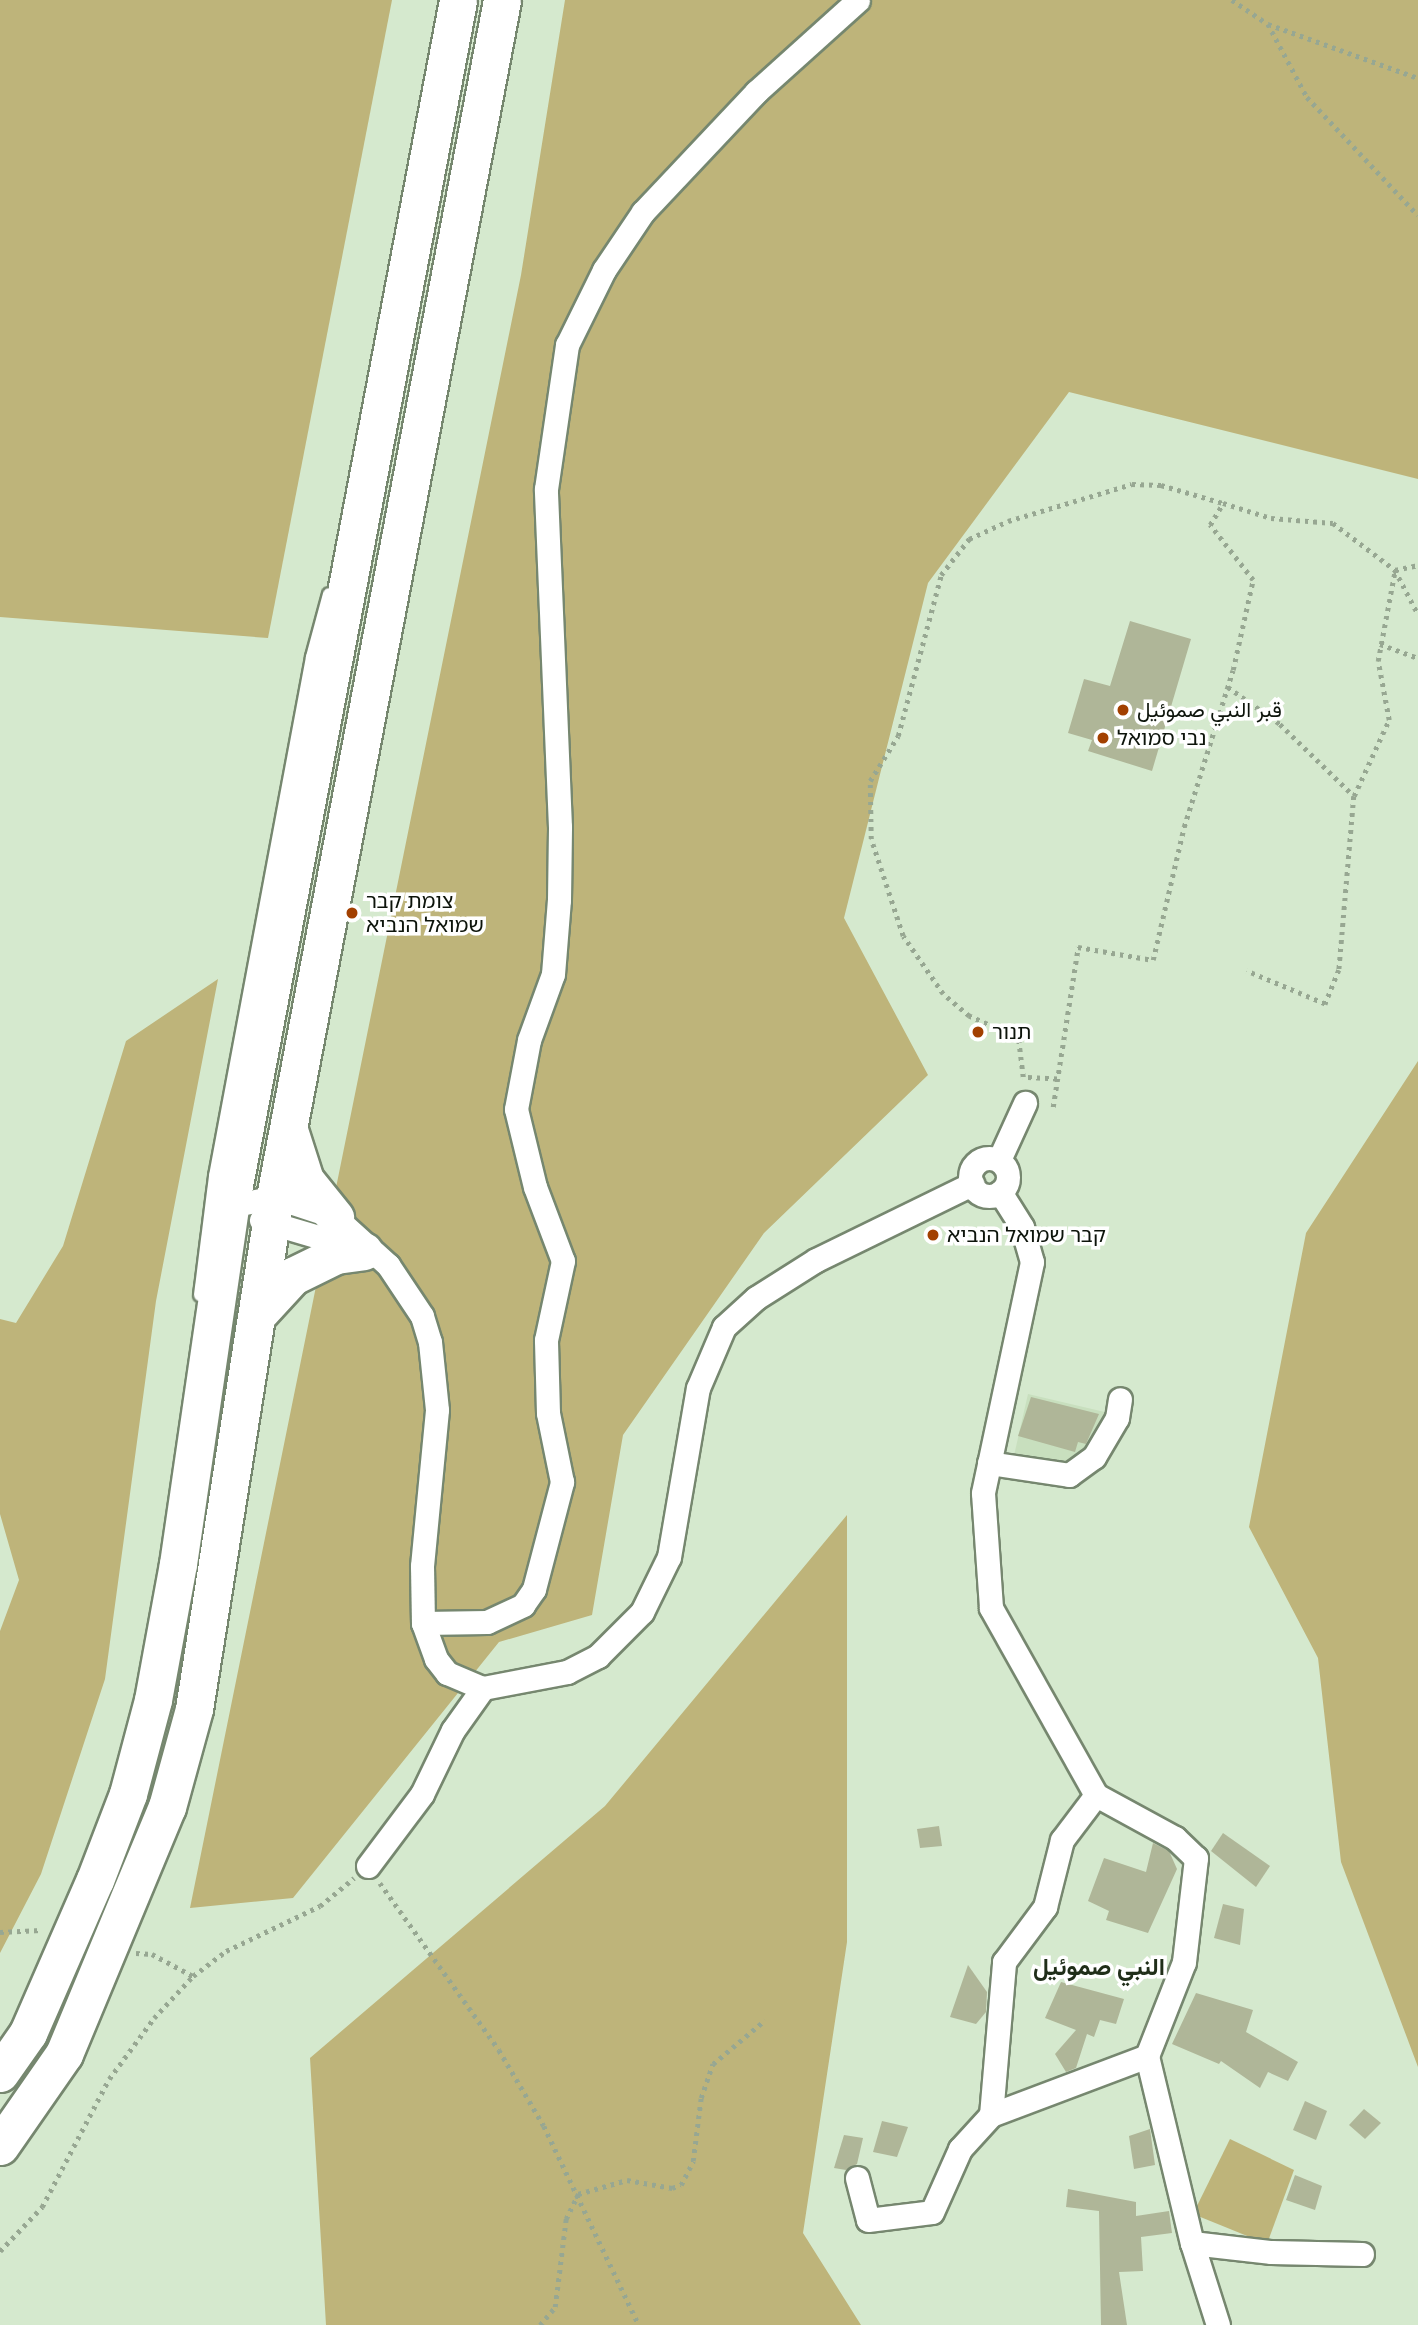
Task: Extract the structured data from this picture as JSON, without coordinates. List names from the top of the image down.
{
  "districts": ["النبي صموئيل"],
  "places": [
    "قبر النبي صموئيل",
    "נבי סמואל",
    "צומת קבר שמואל הנביא",
    "תנור",
    "קבר שמואל הנביא"
  ]
}
